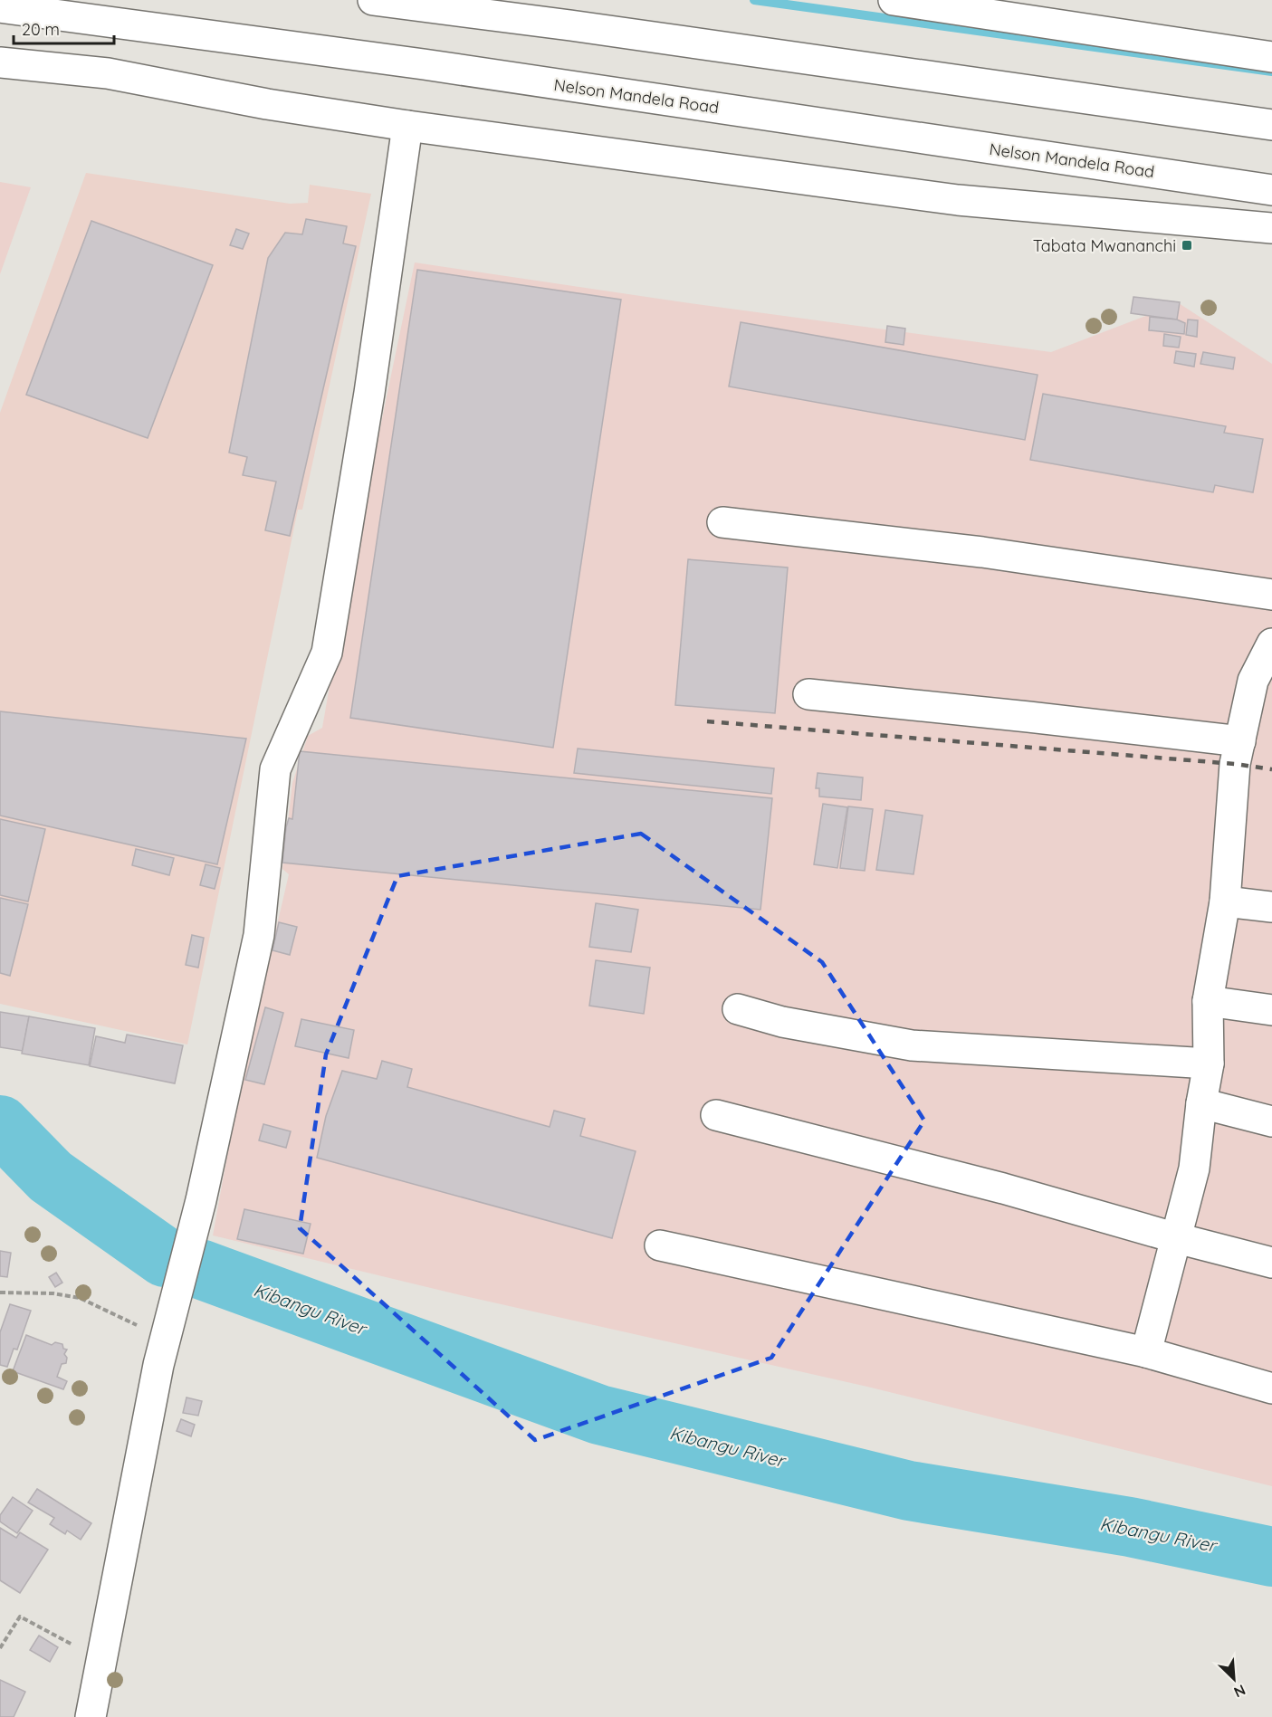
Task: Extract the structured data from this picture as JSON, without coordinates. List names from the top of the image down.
{
  "streets": {
    "main road": ["Nelson Mandela Road"]
  },
  "water": ["Kibangu River"],
  "places": {
    "transit": ["Tabata Mwananchi"]
  },
  "scale_bar": "20 m",
  "north": "bottom right"
}
